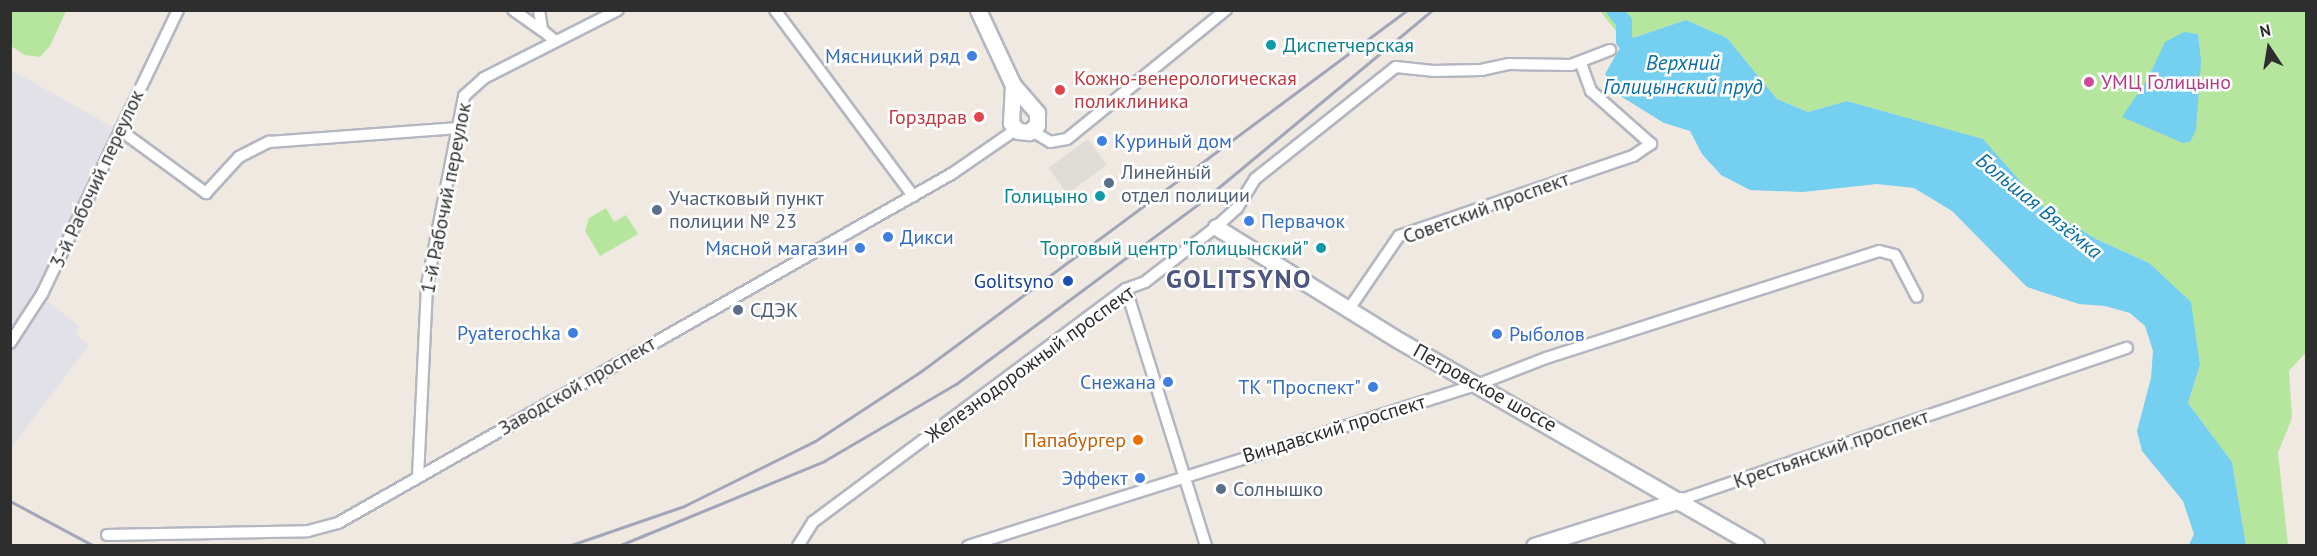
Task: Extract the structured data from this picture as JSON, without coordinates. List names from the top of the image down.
{
  "streets": {
    "street": [
      "3-й Рабочий переулок",
      "1-й Рабочий переулок",
      "Советский проспект",
      "Железнодорожный проспект",
      "Заводской проспект",
      "Петровское шоссе",
      "Виндавский проспект",
      "Крестьянский проспект"
    ]
  },
  "crossings": [
    ["1-й Рабочий переулок", "Заводской проспект"],
    ["Советский проспект", "Железнодорожный проспект"],
    ["Советский проспект", "Петровское шоссе"],
    ["Железнодорожный проспект", "Петровское шоссе"],
    ["Петровское шоссе", "Виндавский проспект"],
    ["Петровское шоссе", "Крестьянский проспект"]
  ],
  "districts": ["GOLITSYNO"],
  "water": ["Верхний Голицынский пруд", "Большая Вязёмка"],
  "places": [
    "Диспетчерская",
    "Мясницкий ряд",
    "УМЦ Голицыно",
    "Кожно-венерологическая поликлиника",
    "Горздрав",
    "Куриный дом",
    "Линейный отдел полиции",
    "Голицыно",
    "Участковый пункт полиции № 23",
    "Первачок",
    "Дикси",
    "Мясной магазин",
    "Торговый центр \"Голицынский\"",
    "Golitsyno",
    "СДЭК",
    "Pyaterochka",
    "Рыболов",
    "Снежана",
    "ТК \"Проспект\"",
    "Папабургер",
    "Эффект",
    "Солнышко"
  ],
  "north": "top"
}
